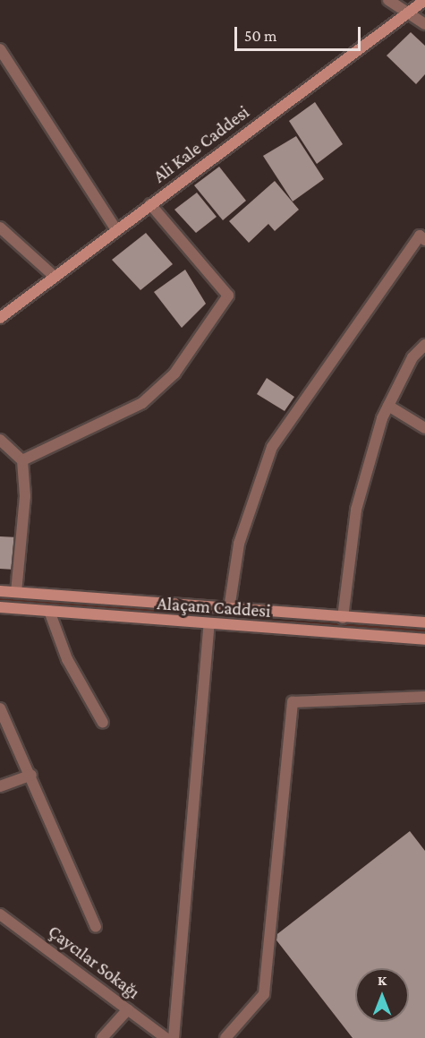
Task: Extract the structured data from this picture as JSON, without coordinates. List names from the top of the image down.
{
  "streets": {
    "main road": ["Ali Kale Caddesi", "Alaçam Caddesi"],
    "street": ["Çaycılar Sokağı"]
  },
  "scale_bar": "50 m",
  "north": "top"
}
